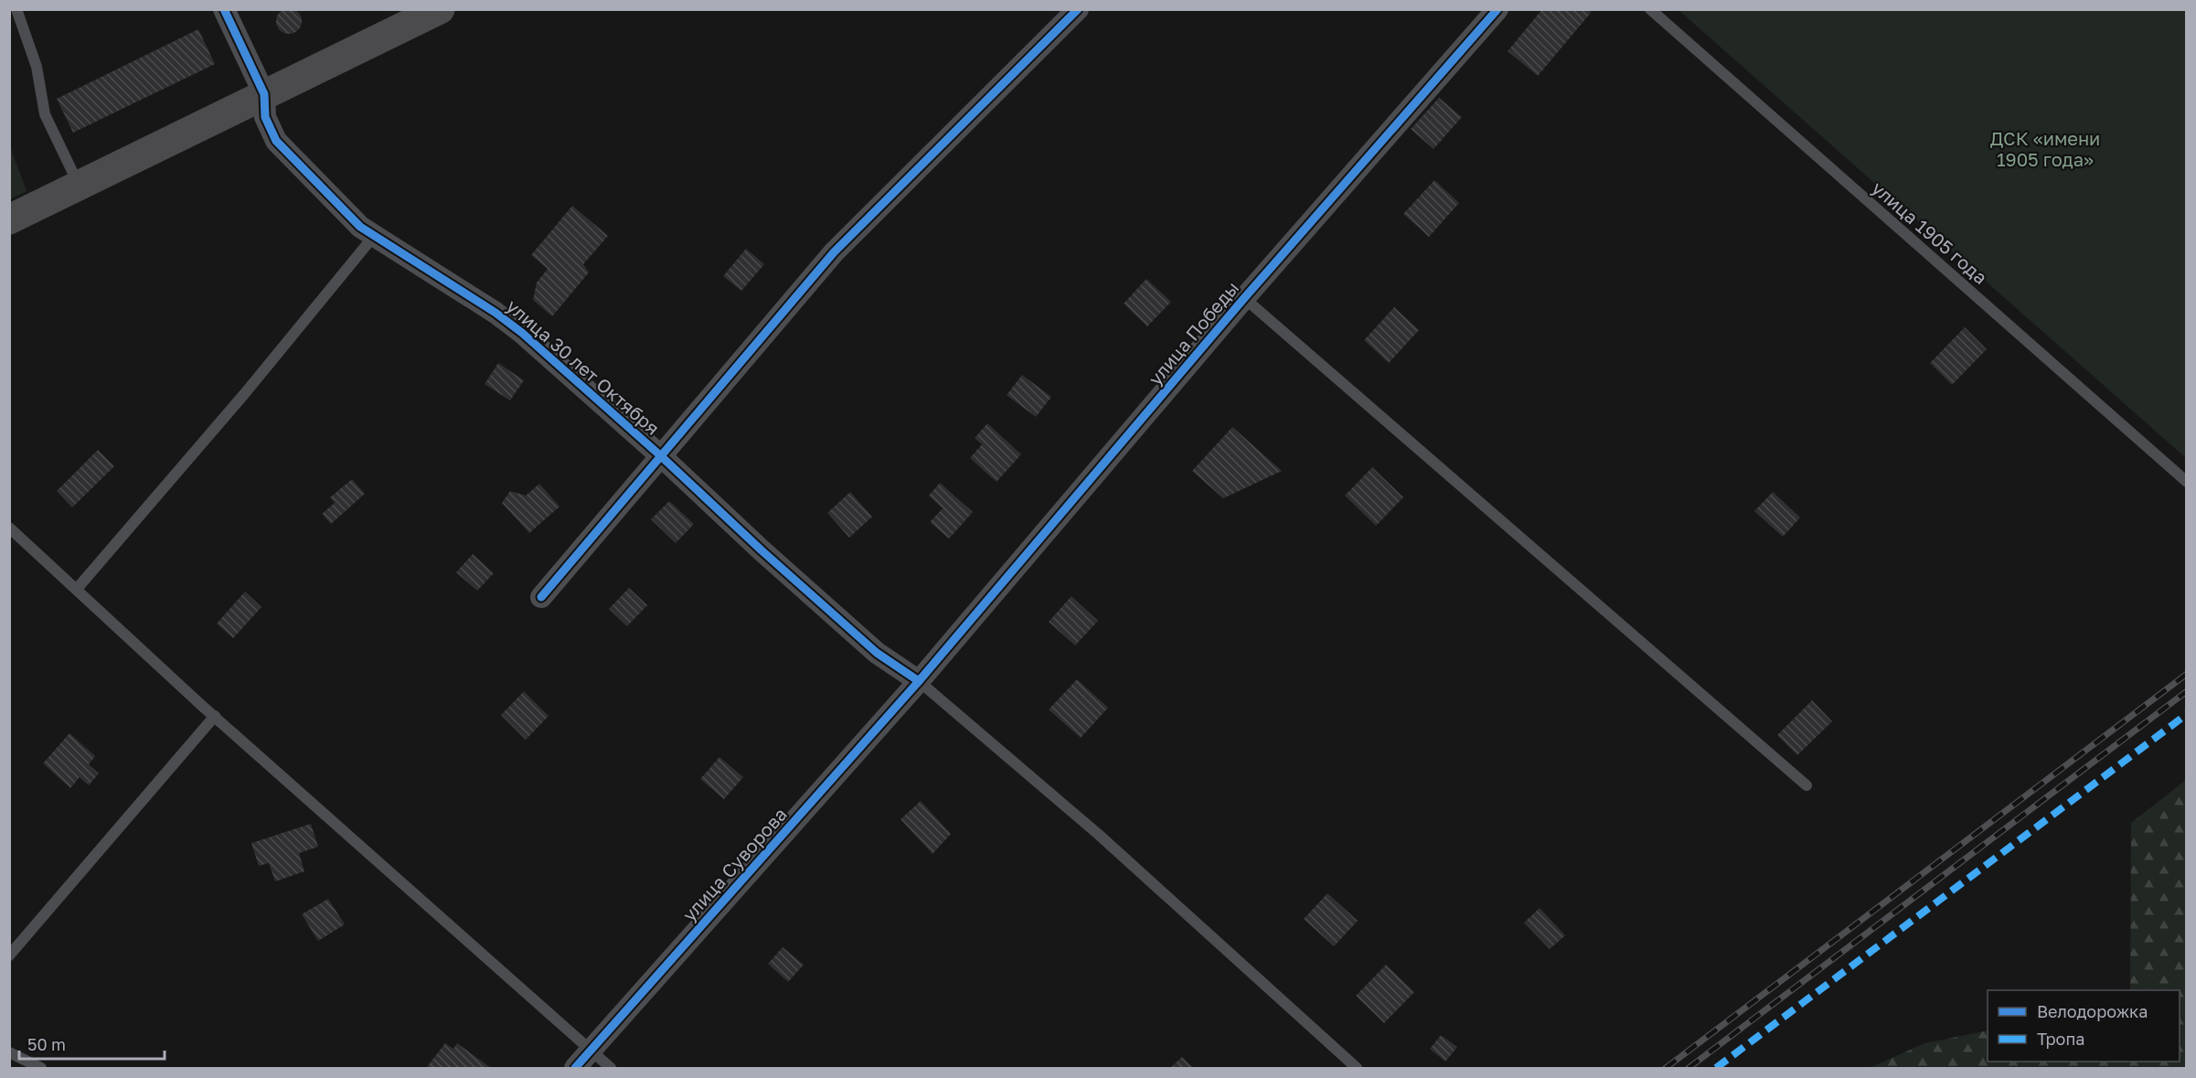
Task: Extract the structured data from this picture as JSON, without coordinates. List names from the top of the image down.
{
  "streets": {
    "street": ["улица Победы", "улица 30 лет Октября", "улица Суворова"],
    "lane": ["улица 1905 года"]
  },
  "crossings": [
    ["улица Победы", "улица 30 лет Октября"],
    ["улица Победы", "улица Суворова"],
    ["улица 30 лет Октября", "улица Суворова"]
  ],
  "parks": ["ДСК «имени 1905 года»"],
  "legend": ["Велодорожка", "Тропа"],
  "scale_bar": "50 m"
}
